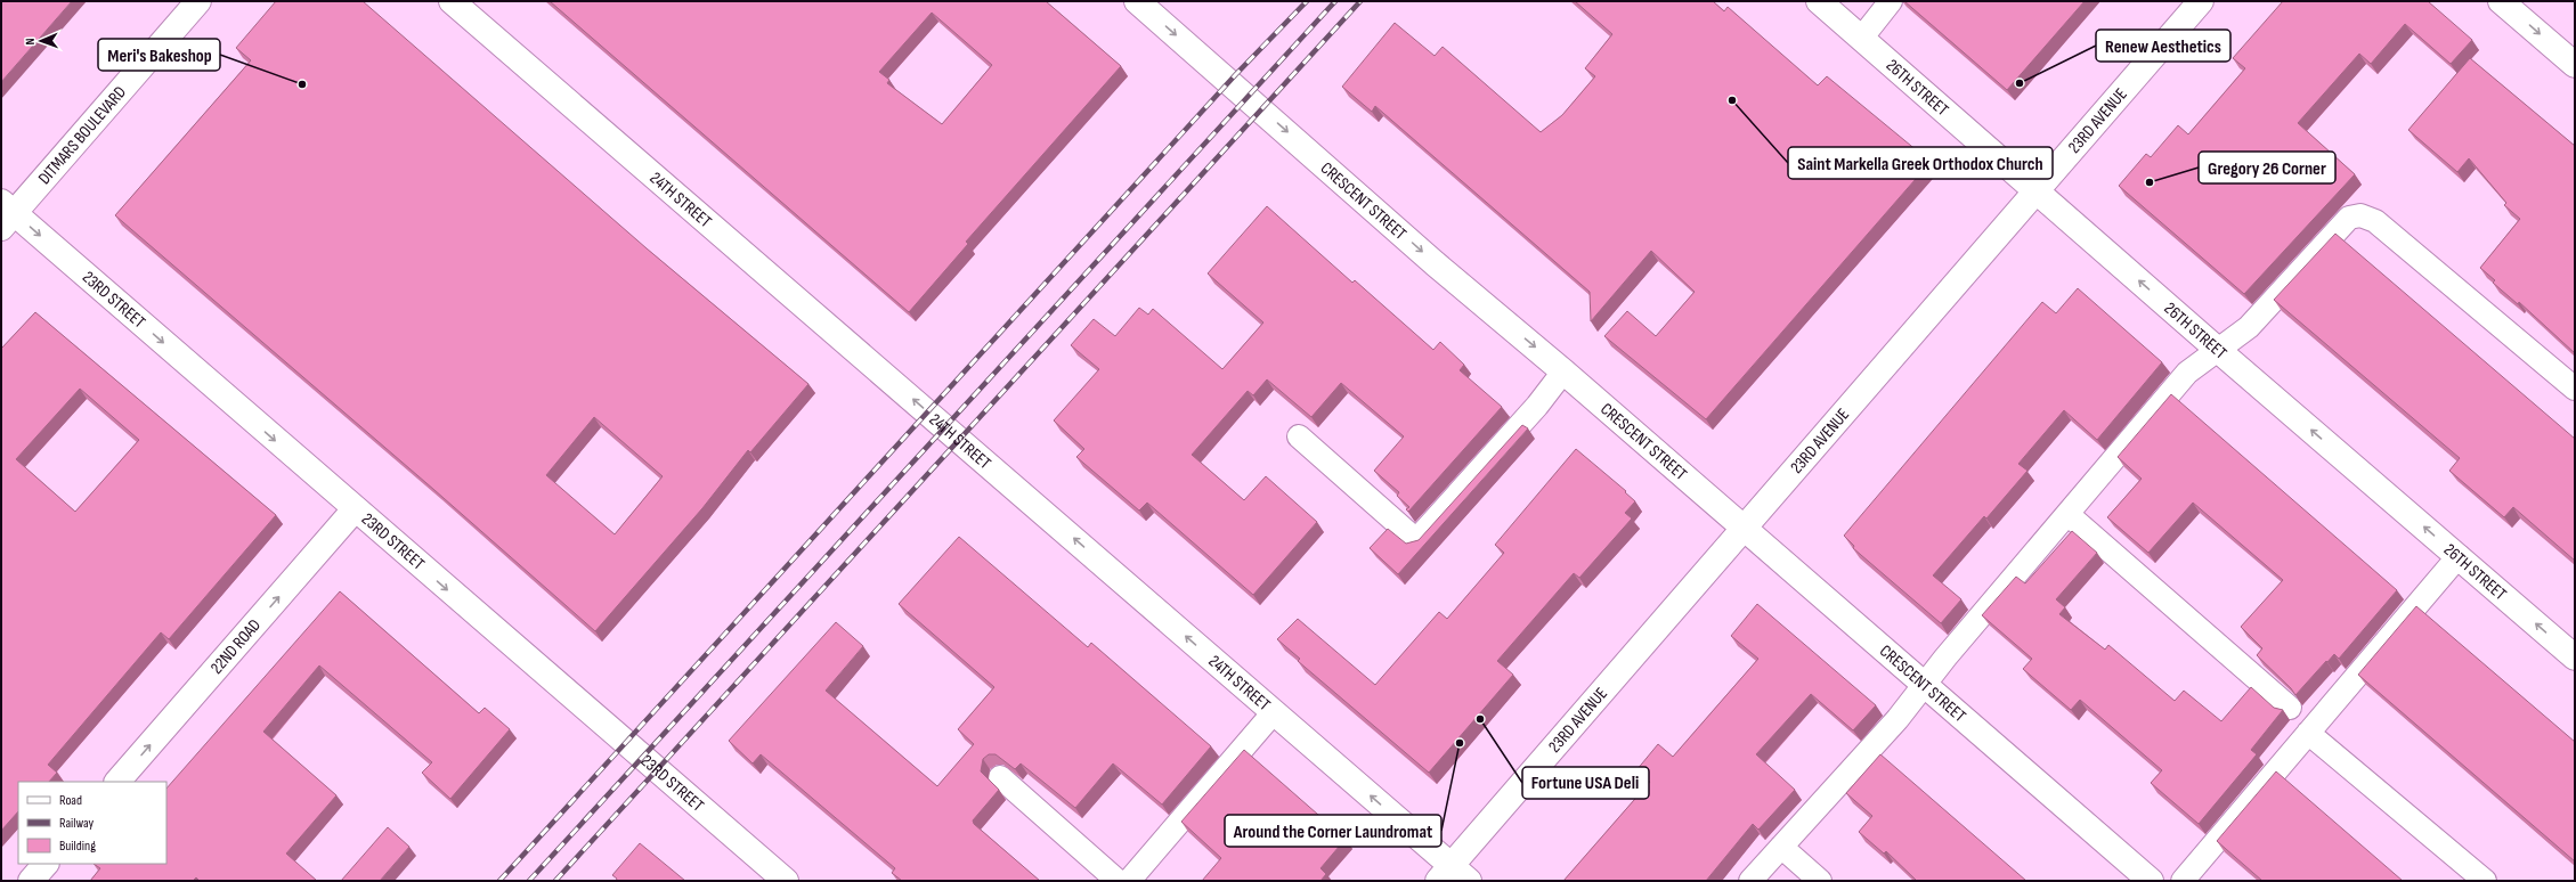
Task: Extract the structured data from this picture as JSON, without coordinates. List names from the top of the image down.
{
  "streets": {
    "street": [
      "26TH STREET",
      "23RD AVENUE",
      "DITMARS BOULEVARD",
      "24TH STREET",
      "CRESCENT STREET",
      "23RD STREET",
      "22ND ROAD"
    ]
  },
  "crossings": [
    ["26TH STREET", "23RD AVENUE"],
    ["23RD AVENUE", "24TH STREET"],
    ["23RD AVENUE", "CRESCENT STREET"],
    ["DITMARS BOULEVARD", "23RD STREET"],
    ["23RD STREET", "22ND ROAD"]
  ],
  "one_way": [
    "26TH STREET",
    "24TH STREET",
    "CRESCENT STREET",
    "23RD STREET",
    "22ND ROAD"
  ],
  "places": [
    "Renew Aesthetics",
    "Meri's Bakeshop",
    "Saint Markella Greek Orthodox Church",
    "Gregory 26 Corner",
    "Fortune USA Deli",
    "Around the Corner Laundromat"
  ],
  "legend": ["Road", "Railway", "Building"],
  "north": "left"
}
